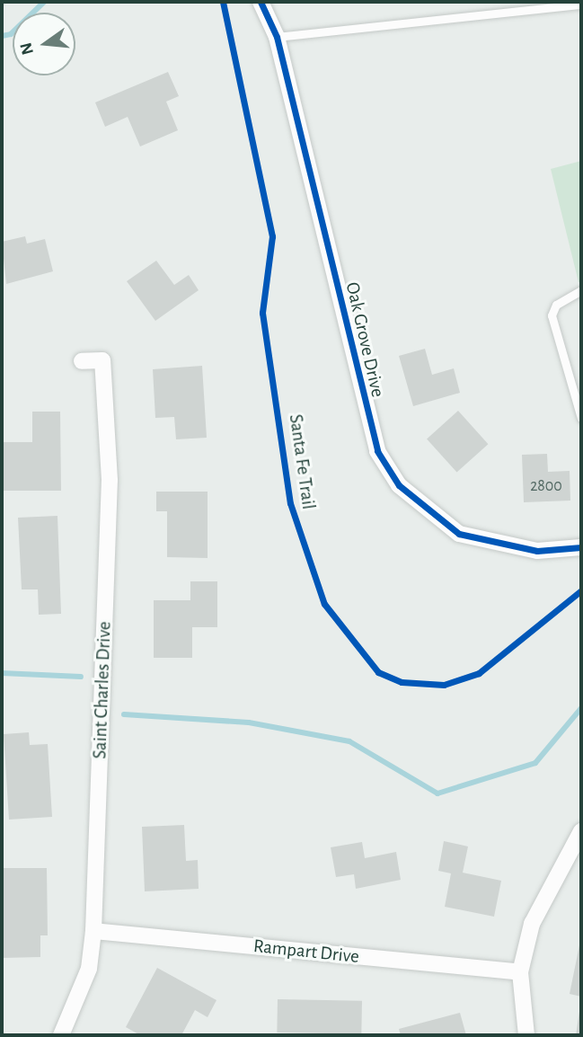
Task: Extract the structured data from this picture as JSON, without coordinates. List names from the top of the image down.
{
  "streets": {
    "street": ["Oak Grove Drive", "Saint Charles Drive", "Rampart Drive"],
    "cycle path": ["Santa Fe Trail"]
  },
  "crossings": [
    ["Saint Charles Drive", "Rampart Drive"]
  ],
  "house_numbers": ["2800"],
  "north": "left"
}
